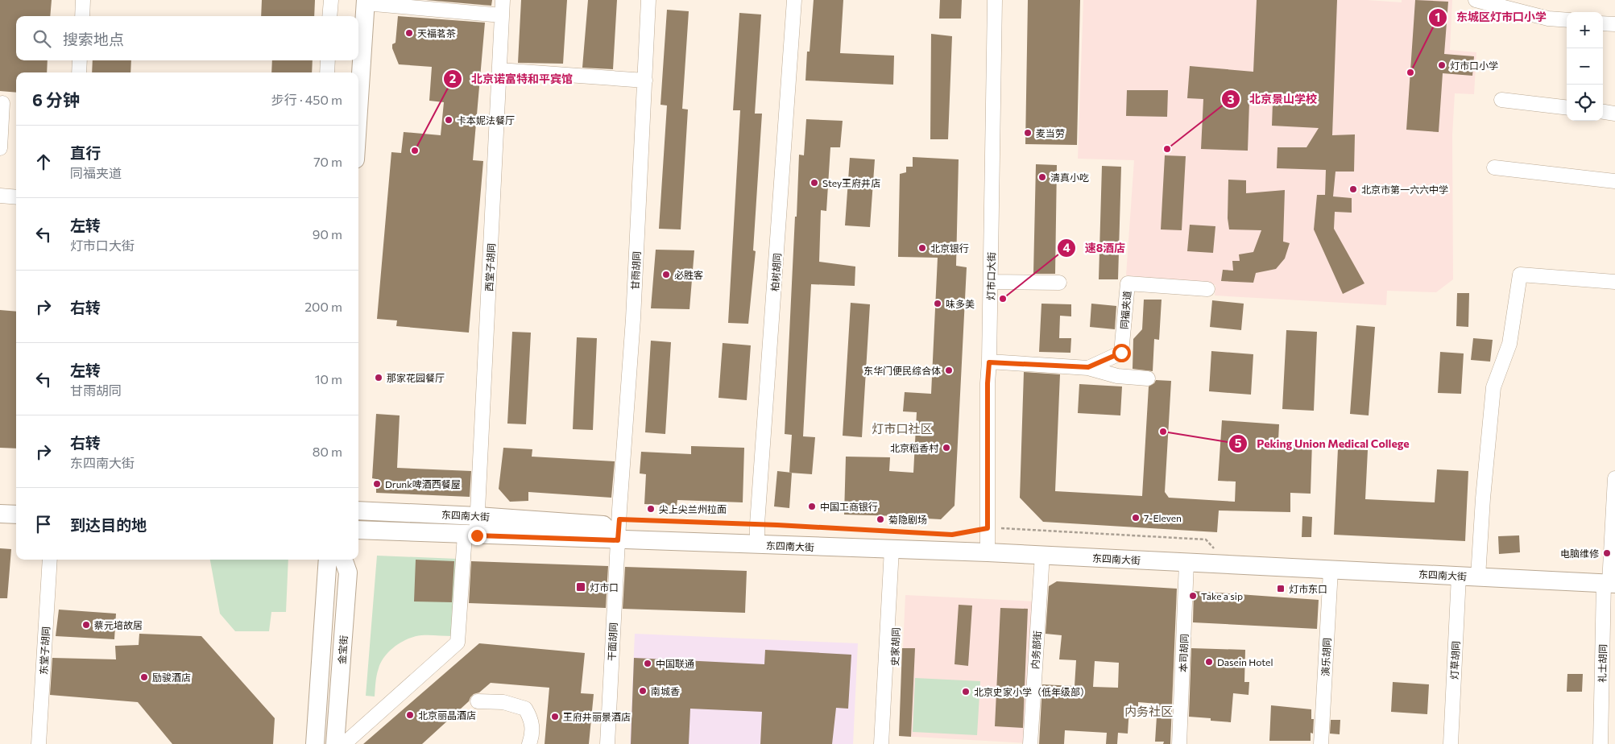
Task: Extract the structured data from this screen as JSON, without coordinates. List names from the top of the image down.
{
  "streets": {
    "main road": ["东四南大街", "金宝街"],
    "street": [
      "西堂子胡同",
      "甘雨胡同",
      "柏树胡同",
      "灯市口大街",
      "同福夹道",
      "干面胡同",
      "史家胡同",
      "内务部街",
      "东堂子胡同",
      "本司胡同",
      "演乐胡同",
      "灯草胡同",
      "礼士胡同"
    ]
  },
  "crossings": [
    ["西堂子胡同", "东四南大街"],
    ["甘雨胡同", "东四南大街"],
    ["甘雨胡同", "干面胡同"],
    ["柏树胡同", "东四南大街"],
    ["灯市口大街", "同福夹道"],
    ["灯市口大街", "东四南大街"],
    ["东四南大街", "干面胡同"],
    ["东四南大街", "史家胡同"],
    ["东四南大街", "内务部街"],
    ["东四南大街", "本司胡同"],
    ["东四南大街", "演乐胡同"],
    ["东四南大街", "灯草胡同"],
    ["东四南大街", "礼士胡同"]
  ],
  "districts": ["灯市口社区", "内务社区"],
  "places": {
    "other": [
      "天福茗茶",
      "灯市口小学",
      "东城区灯市口小学",
      "卡本妮法餐厅",
      "麦当劳",
      "北京景山学校",
      "北京诺富特和平宾馆",
      "清真小吃",
      "Stey王府井店",
      "北京市第一六六中学",
      "北京银行",
      "必胜客",
      "速8酒店",
      "味多美",
      "东华门便民综合体",
      "那家花园餐厅",
      "Peking Union Medical College",
      "北京稻香村",
      "Drunk啤酒西餐屋",
      "中国工商银行",
      "尖上尖兰州拉面",
      "7-Eleven",
      "菊隐剧场",
      "电脑维修",
      "Take a sip",
      "蔡元培故居",
      "Dasein Hotel",
      "中国联通",
      "励骏酒店",
      "南城香",
      "北京史家小学（低年级部）",
      "北京丽晶酒店",
      "王府井丽景酒店"
    ],
    "transit": ["灯市口", "灯市东口"]
  },
  "page": {
    "map_buttons": ["+", "−"],
    "search": "搜索地点",
    "heading": ["6 分钟", "步行 · 450 m"],
    "list": [
      ["直行", "同福夹道", "70 m"],
      ["左转", "灯市口大街", "90 m"],
      ["右转", "200 m"],
      ["左转", "甘雨胡同", "10 m"],
      ["右转", "东四南大街", "80 m"],
      "到达目的地"
    ]
  }
}
